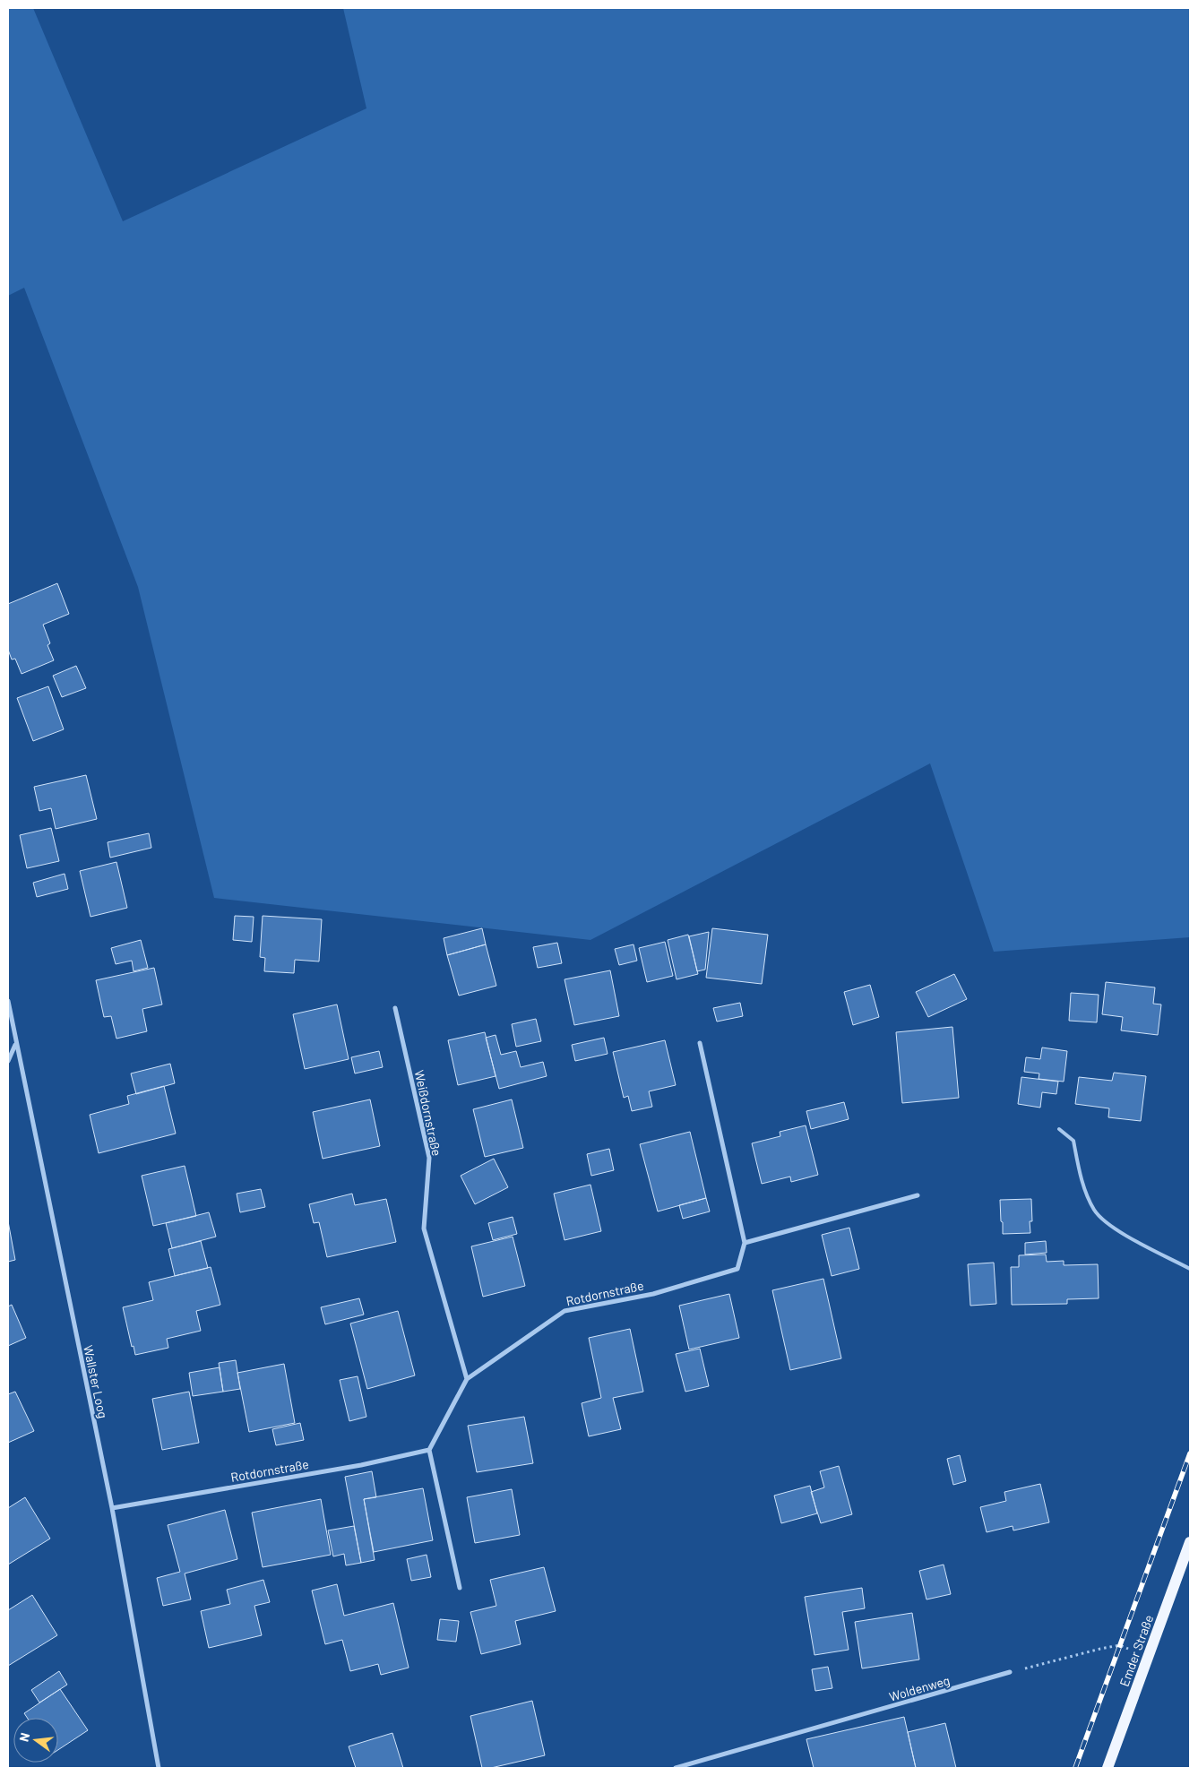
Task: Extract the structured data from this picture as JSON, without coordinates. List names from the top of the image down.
{
  "streets": {
    "main road": ["Emder Straße"],
    "street": [
      "Weißdornstraße",
      "Rotdornstraße",
      "Wallster Loog",
      "Woldenweg"
    ]
  },
  "crossings": [
    ["Weißdornstraße", "Rotdornstraße"],
    ["Rotdornstraße", "Wallster Loog"]
  ],
  "north": "left"
}
